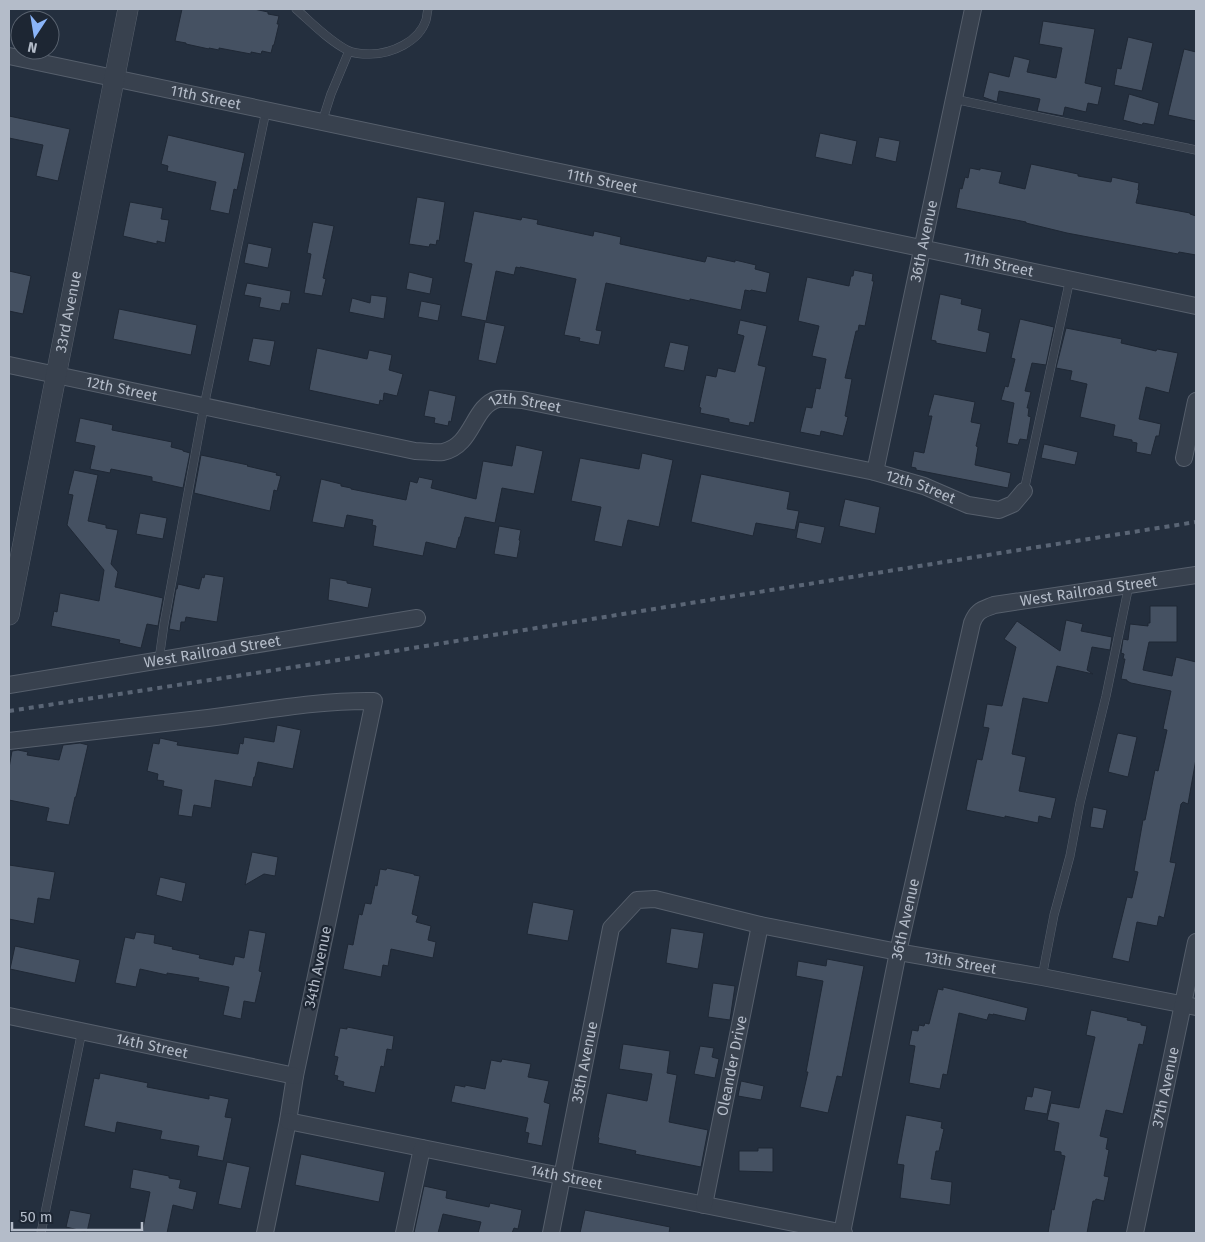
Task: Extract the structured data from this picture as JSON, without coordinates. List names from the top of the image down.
{
  "streets": {
    "street": [
      "11th Street",
      "36th Avenue",
      "33rd Avenue",
      "12th Street",
      "West Railroad Street",
      "13th Street",
      "34th Avenue",
      "14th Street",
      "35th Avenue",
      "Oleander Drive",
      "37th Avenue"
    ]
  },
  "crossings": [
    ["11th Street", "36th Avenue"],
    ["11th Street", "33rd Avenue"],
    ["36th Avenue", "12th Street"],
    ["36th Avenue", "West Railroad Street"],
    ["36th Avenue", "13th Street"],
    ["36th Avenue", "14th Street"],
    ["33rd Avenue", "12th Street"],
    ["13th Street", "35th Avenue"],
    ["13th Street", "Oleander Drive"],
    ["13th Street", "37th Avenue"],
    ["34th Avenue", "14th Street"],
    ["14th Street", "35th Avenue"],
    ["14th Street", "Oleander Drive"]
  ],
  "scale_bar": "50 m",
  "north": "bottom"
}
